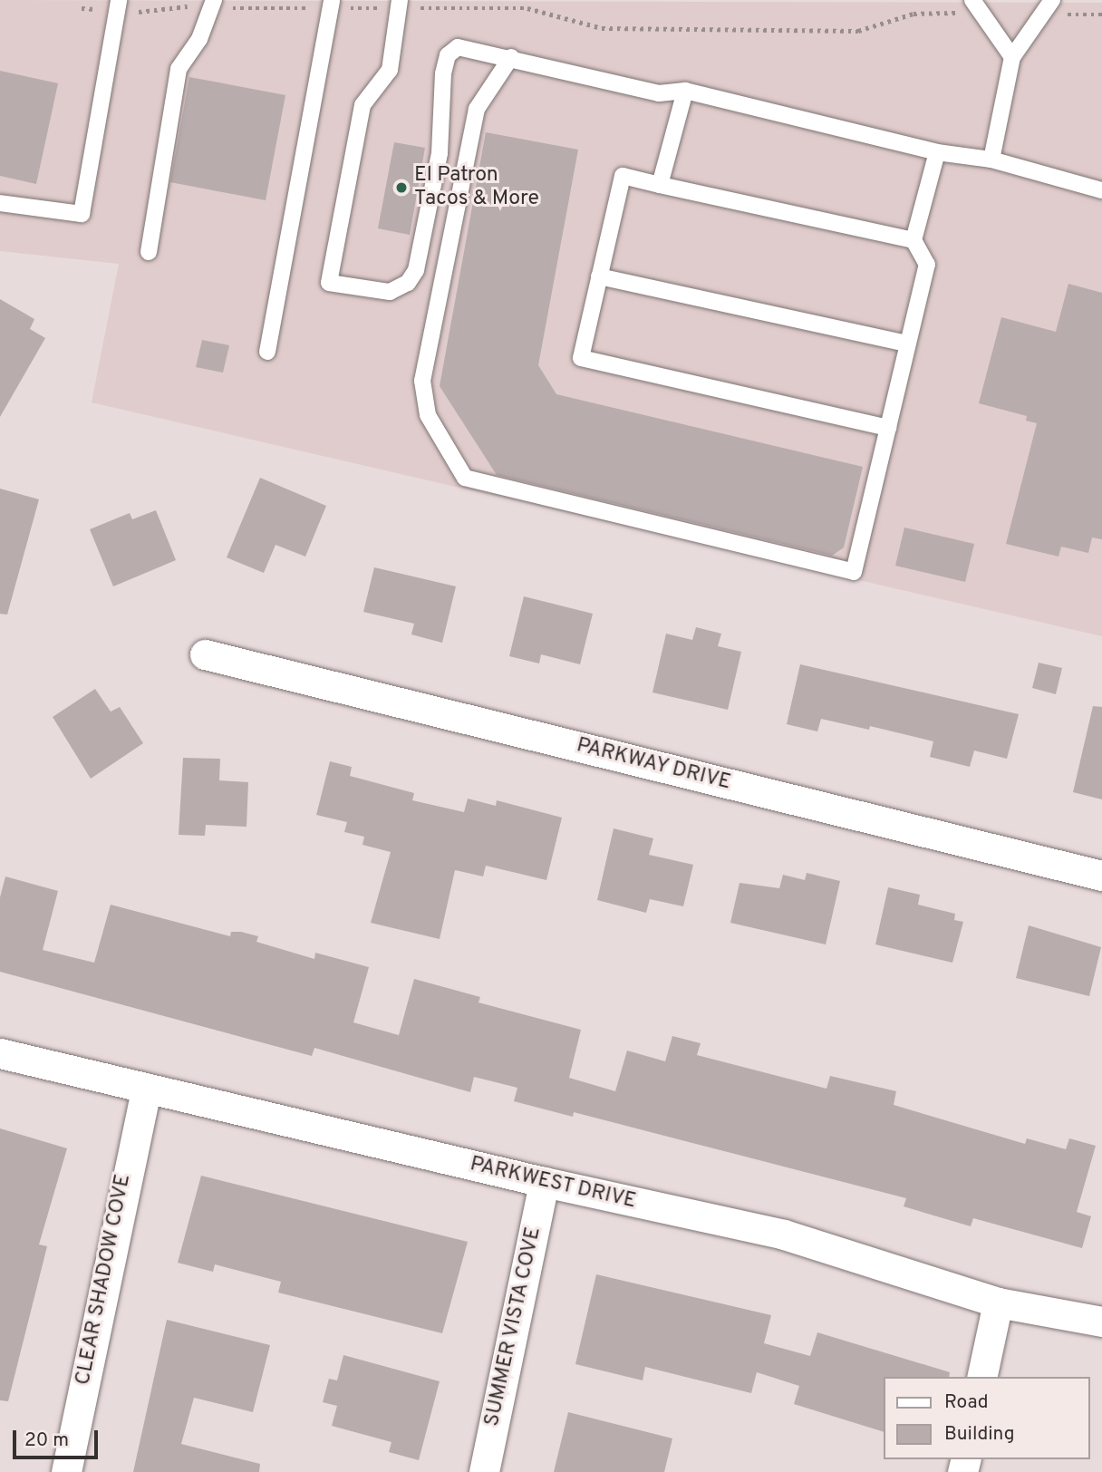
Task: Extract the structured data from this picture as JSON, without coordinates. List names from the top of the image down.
{
  "streets": {
    "street": [
      "PARKWAY DRIVE",
      "PARKWEST DRIVE",
      "CLEAR SHADOW COVE",
      "SUMMER VISTA COVE"
    ]
  },
  "crossings": [
    ["PARKWEST DRIVE", "CLEAR SHADOW COVE"],
    ["PARKWEST DRIVE", "SUMMER VISTA COVE"]
  ],
  "places": ["El Patron Tacos & More"],
  "legend": ["Road", "Building"],
  "scale_bar": "20 m"
}
